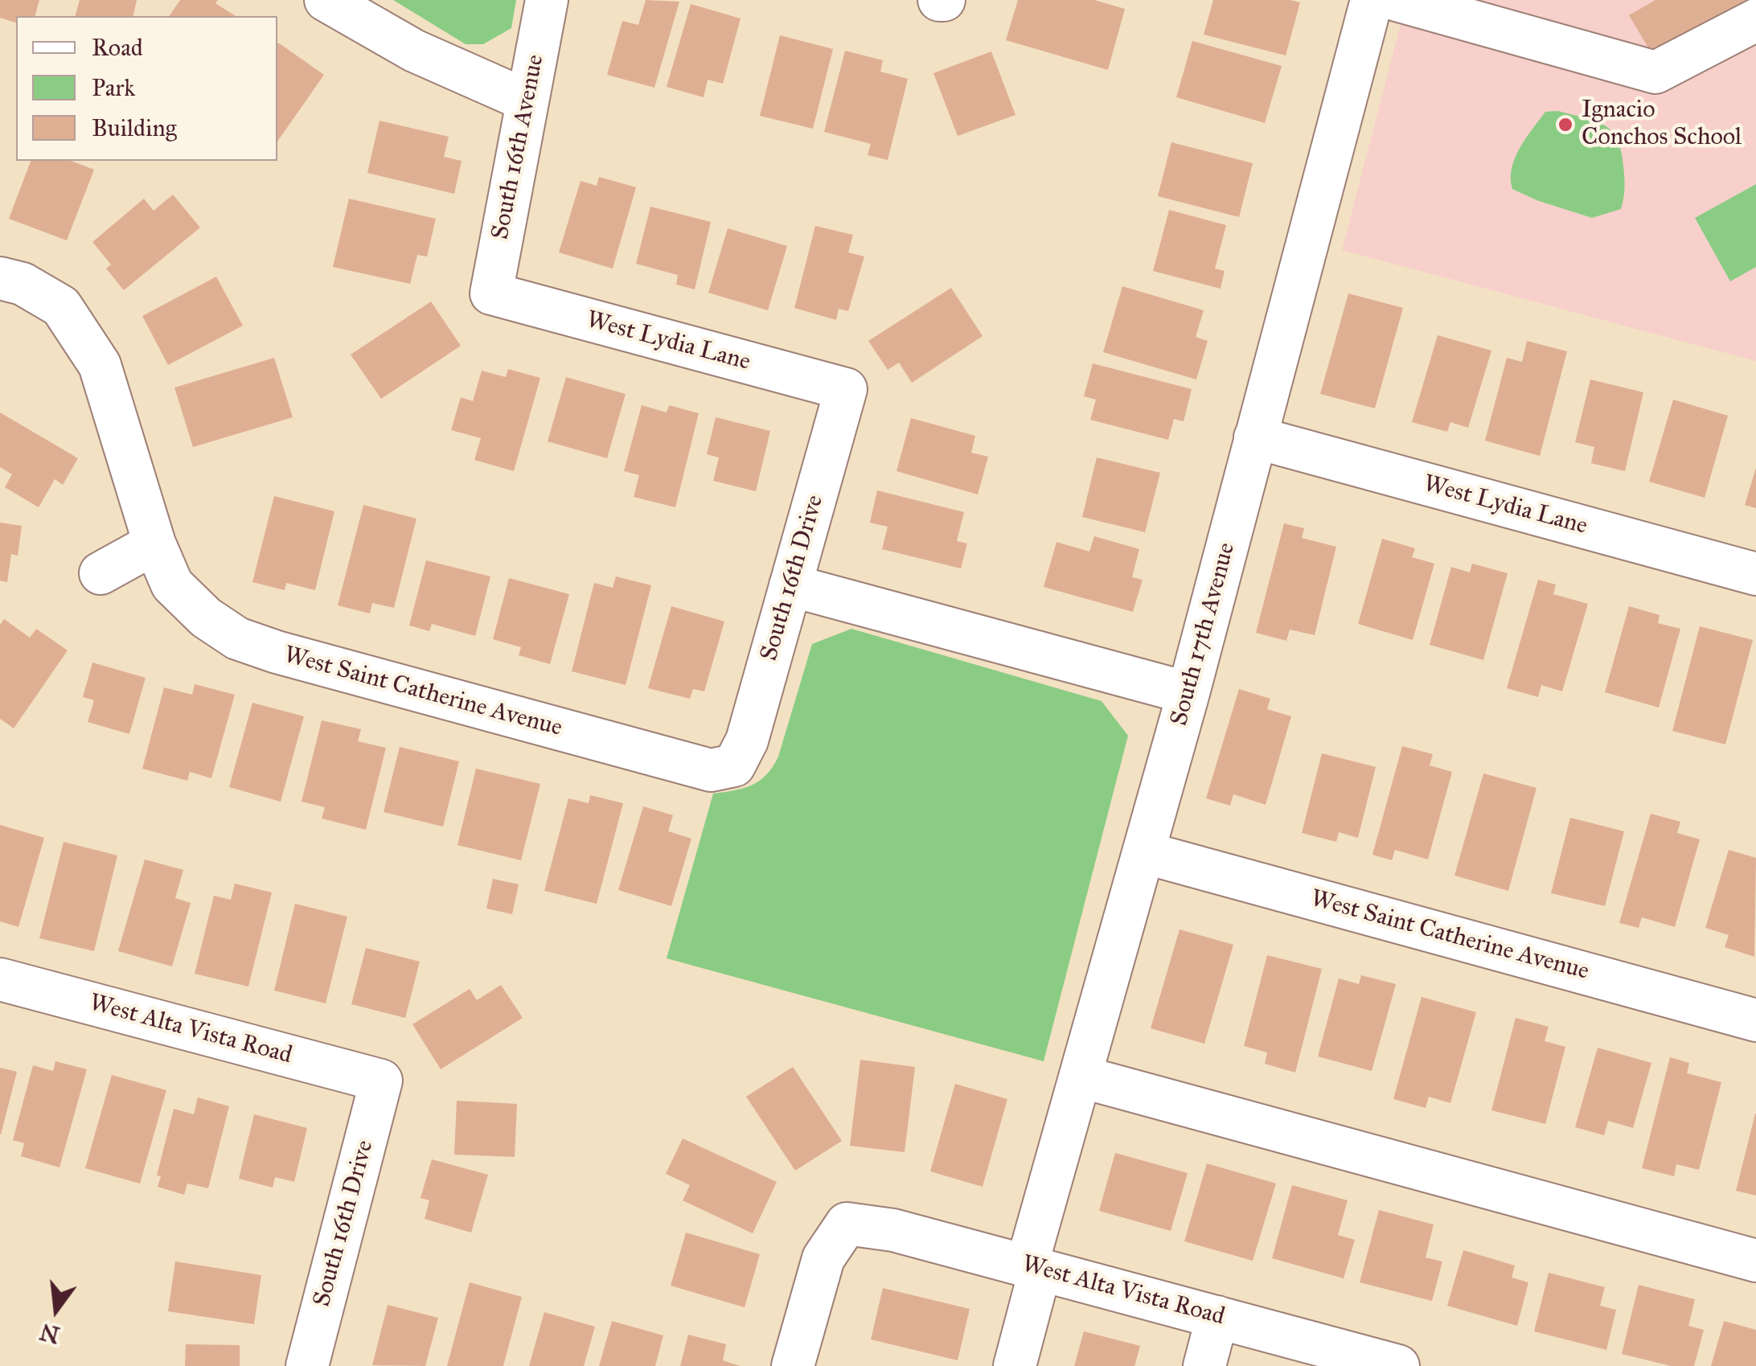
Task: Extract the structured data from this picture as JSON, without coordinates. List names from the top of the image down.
{
  "streets": {
    "street": [
      "South 16th Avenue",
      "West Lydia Lane",
      "South 16th Drive",
      "South 17th Avenue",
      "West Saint Catherine Avenue",
      "West Alta Vista Road"
    ]
  },
  "crossings": [
    ["South 16th Avenue", "West Lydia Lane"],
    ["West Lydia Lane", "South 16th Drive"],
    ["West Lydia Lane", "South 17th Avenue"],
    ["South 16th Drive", "West Saint Catherine Avenue"],
    ["South 16th Drive", "West Alta Vista Road"],
    ["South 17th Avenue", "West Saint Catherine Avenue"],
    ["South 17th Avenue", "West Alta Vista Road"]
  ],
  "places": ["Ignacio Conchos School"],
  "legend": ["Road", "Park", "Building"],
  "north": "bottom"
}
